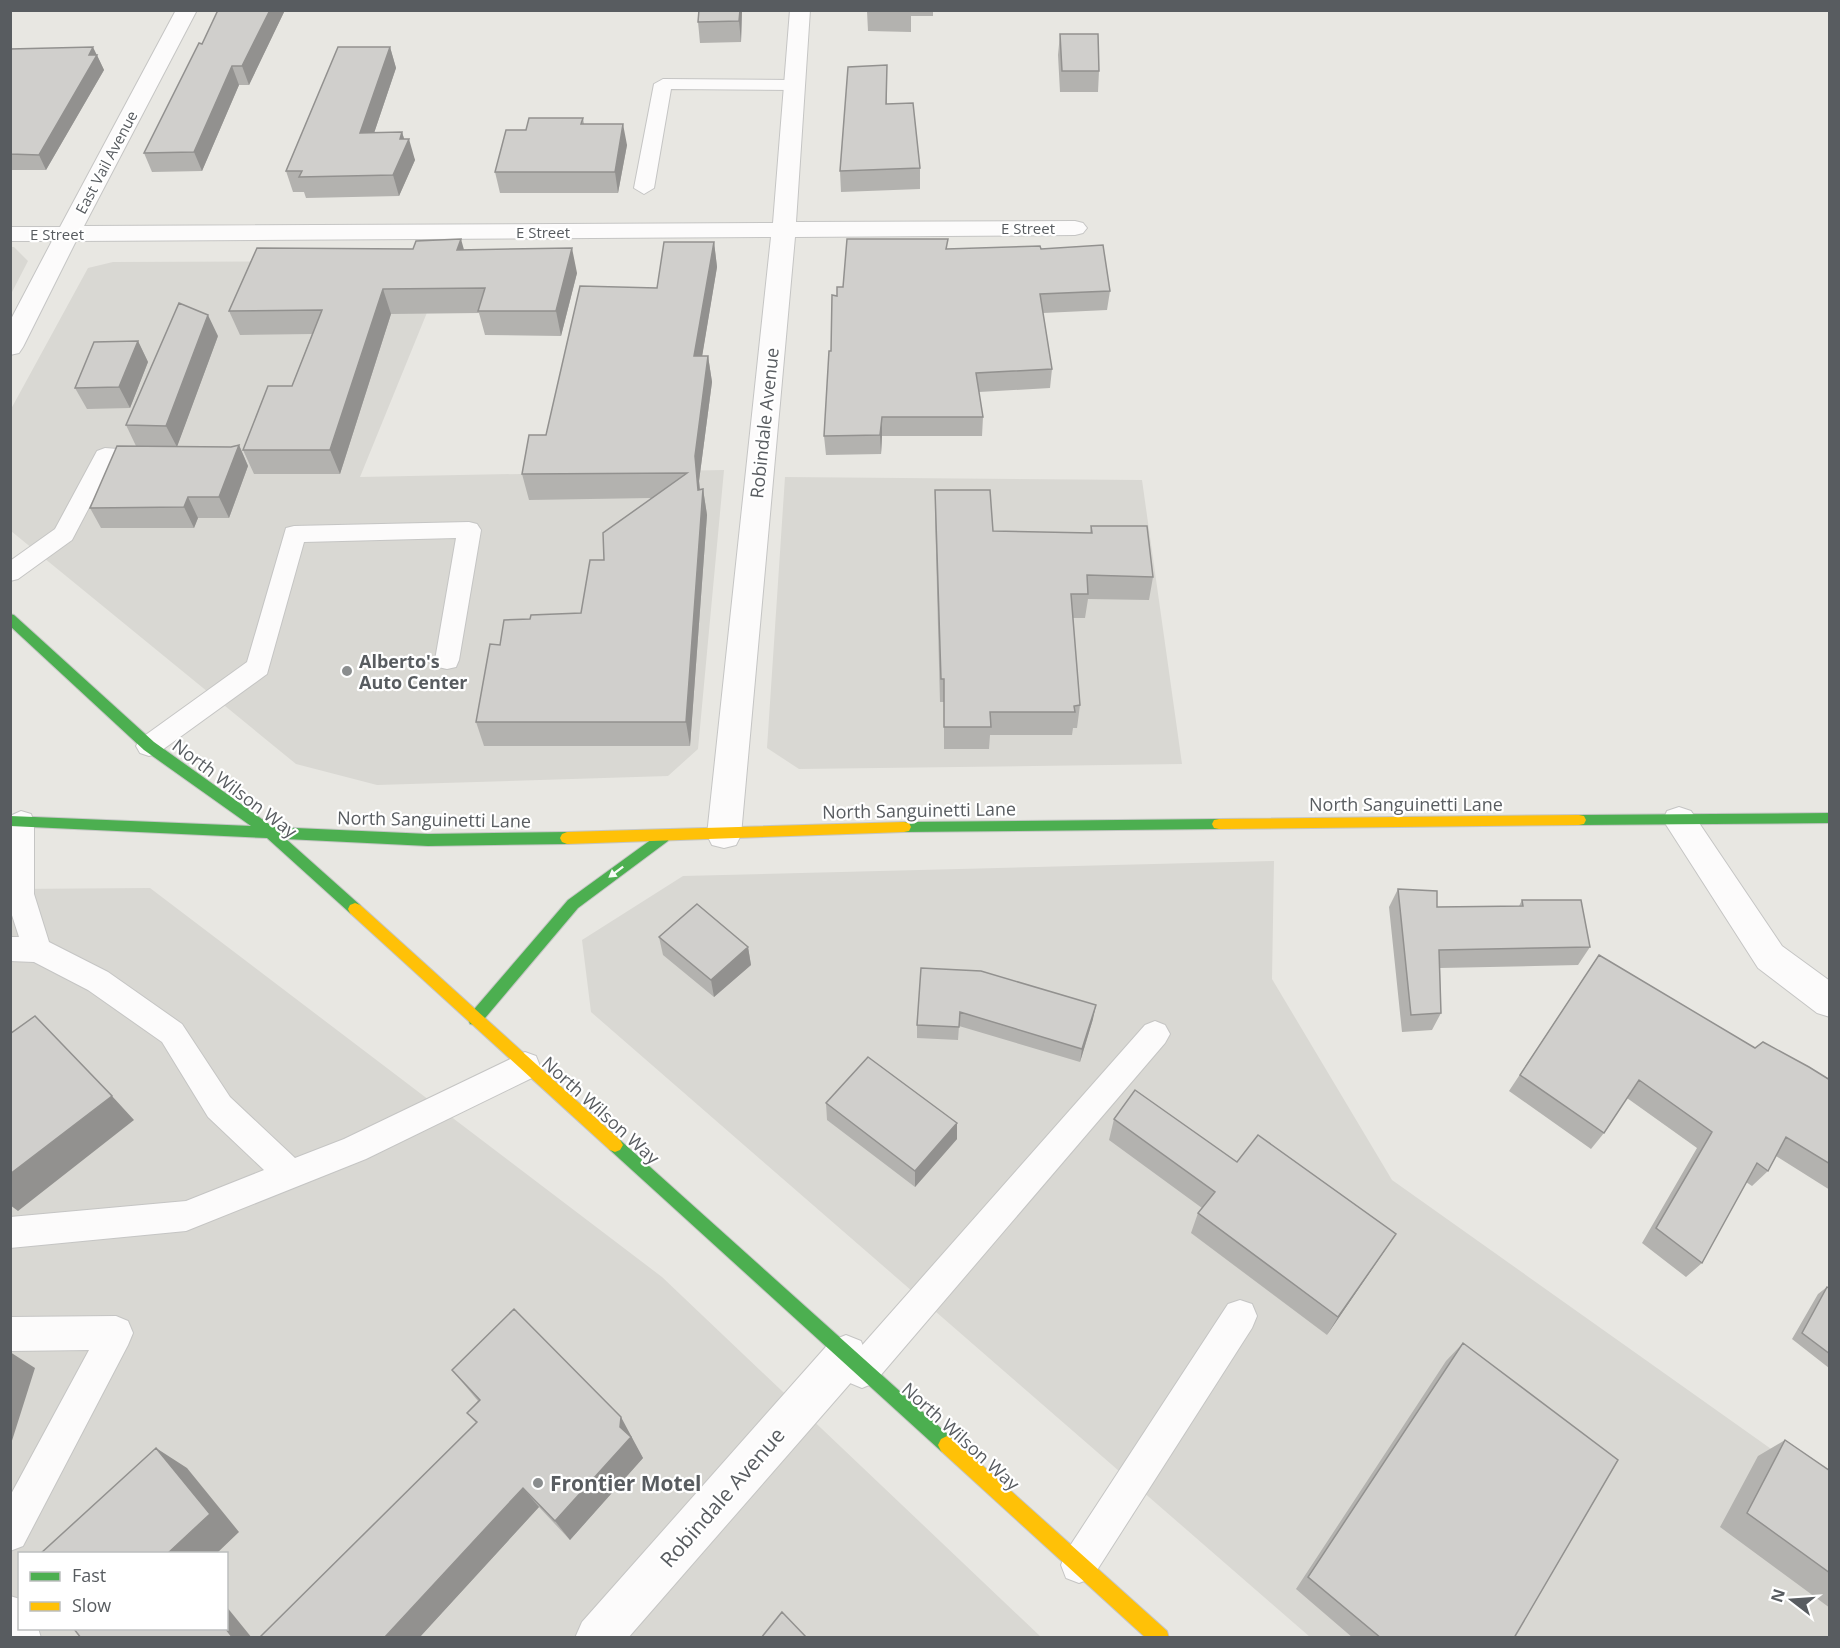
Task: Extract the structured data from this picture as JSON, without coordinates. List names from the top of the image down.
{
  "streets": {
    "main road": ["North Wilson Way", "North Sanguinetti Lane"],
    "street": ["East Vail Avenue", "E Street", "Robindale Avenue"]
  },
  "crossings": [
    ["East Vail Avenue", "E Street"],
    ["E Street", "Robindale Avenue"],
    ["Robindale Avenue", "North Wilson Way"],
    ["Robindale Avenue", "North Sanguinetti Lane"],
    ["North Wilson Way", "North Sanguinetti Lane"]
  ],
  "places": ["Alberto's Auto Center", "Frontier Motel"],
  "legend": ["Fast", "Slow"],
  "north": "left"
}
